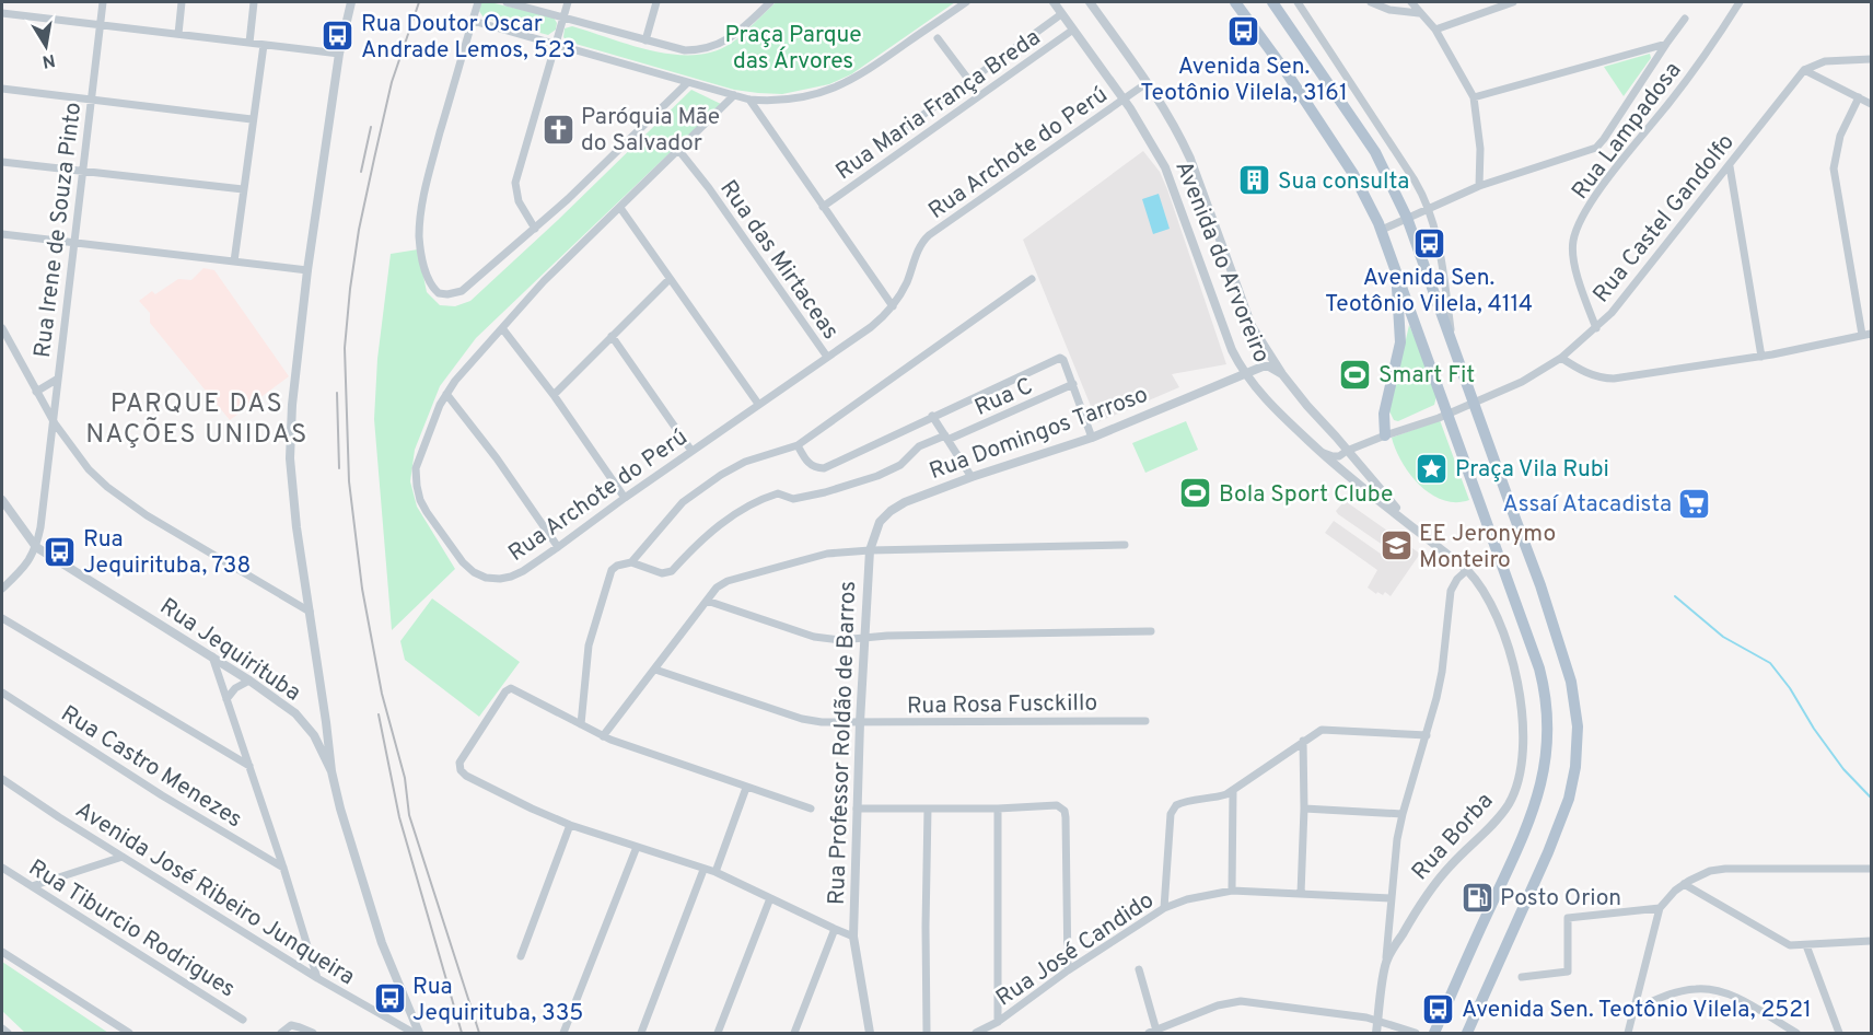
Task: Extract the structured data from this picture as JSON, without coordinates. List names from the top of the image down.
{
  "streets": {
    "street": [
      "Rua Maria França Breda",
      "Rua Lampadosa",
      "Rua Archote do Perú",
      "Rua Castel Gandolfo",
      "Rua Irene de Souza Pinto",
      "Rua das Mirtaceas",
      "Avenida do Arvoreiro",
      "Rua C",
      "Rua Domingos Tarroso",
      "Rua Jequirituba",
      "Rua Rosa Fusckillo",
      "Rua Professor Roldão de Barros",
      "Rua Castro Menezes",
      "Rua Borba",
      "Avenida José Ribeiro Junqueira",
      "Rua Tiburcio Rodrigues",
      "Rua José Candido"
    ]
  },
  "crossings": [
    ["Rua Maria França Breda", "Avenida do Arvoreiro"],
    ["Rua Lampadosa", "Rua Castel Gandolfo"],
    ["Rua Archote do Perú", "Rua das Mirtaceas"],
    ["Rua Archote do Perú", "Avenida do Arvoreiro"],
    ["Rua Castel Gandolfo", "Avenida do Arvoreiro"],
    ["Rua Irene de Souza Pinto", "Rua Jequirituba"],
    ["Avenida do Arvoreiro", "Rua Domingos Tarroso"],
    ["Avenida do Arvoreiro", "Rua Borba"],
    ["Rua Domingos Tarroso", "Rua Professor Roldão de Barros"],
    ["Rua Rosa Fusckillo", "Rua Professor Roldão de Barros"]
  ],
  "districts": ["PARQUE DAS NAÇÕES UNIDAS"],
  "parks": ["Praça Parque das Árvores"],
  "places": {
    "bus stop": [
      "Avenida Sen. Teotônio Vilela, 3161",
      "Rua Doutor Oscar Andrade Lemos, 523",
      "Avenida Sen. Teotônio Vilela, 4114",
      "Rua Jequirituba, 738",
      "Rua Jequirituba, 335",
      "Avenida Sen. Teotônio Vilela, 2521"
    ],
    "church": ["Paróquia Mãe do Salvador"],
    "building": ["Sua consulta"],
    "sports": ["Smart Fit", "Bola Sport Clube"],
    "place": ["Praça Vila Rubi"],
    "supermarket": ["Assaí Atacadista"],
    "school or university": ["EE Jeronymo Monteiro"],
    "fuel station": ["Posto Orion"]
  },
  "north": "bottom"
}
